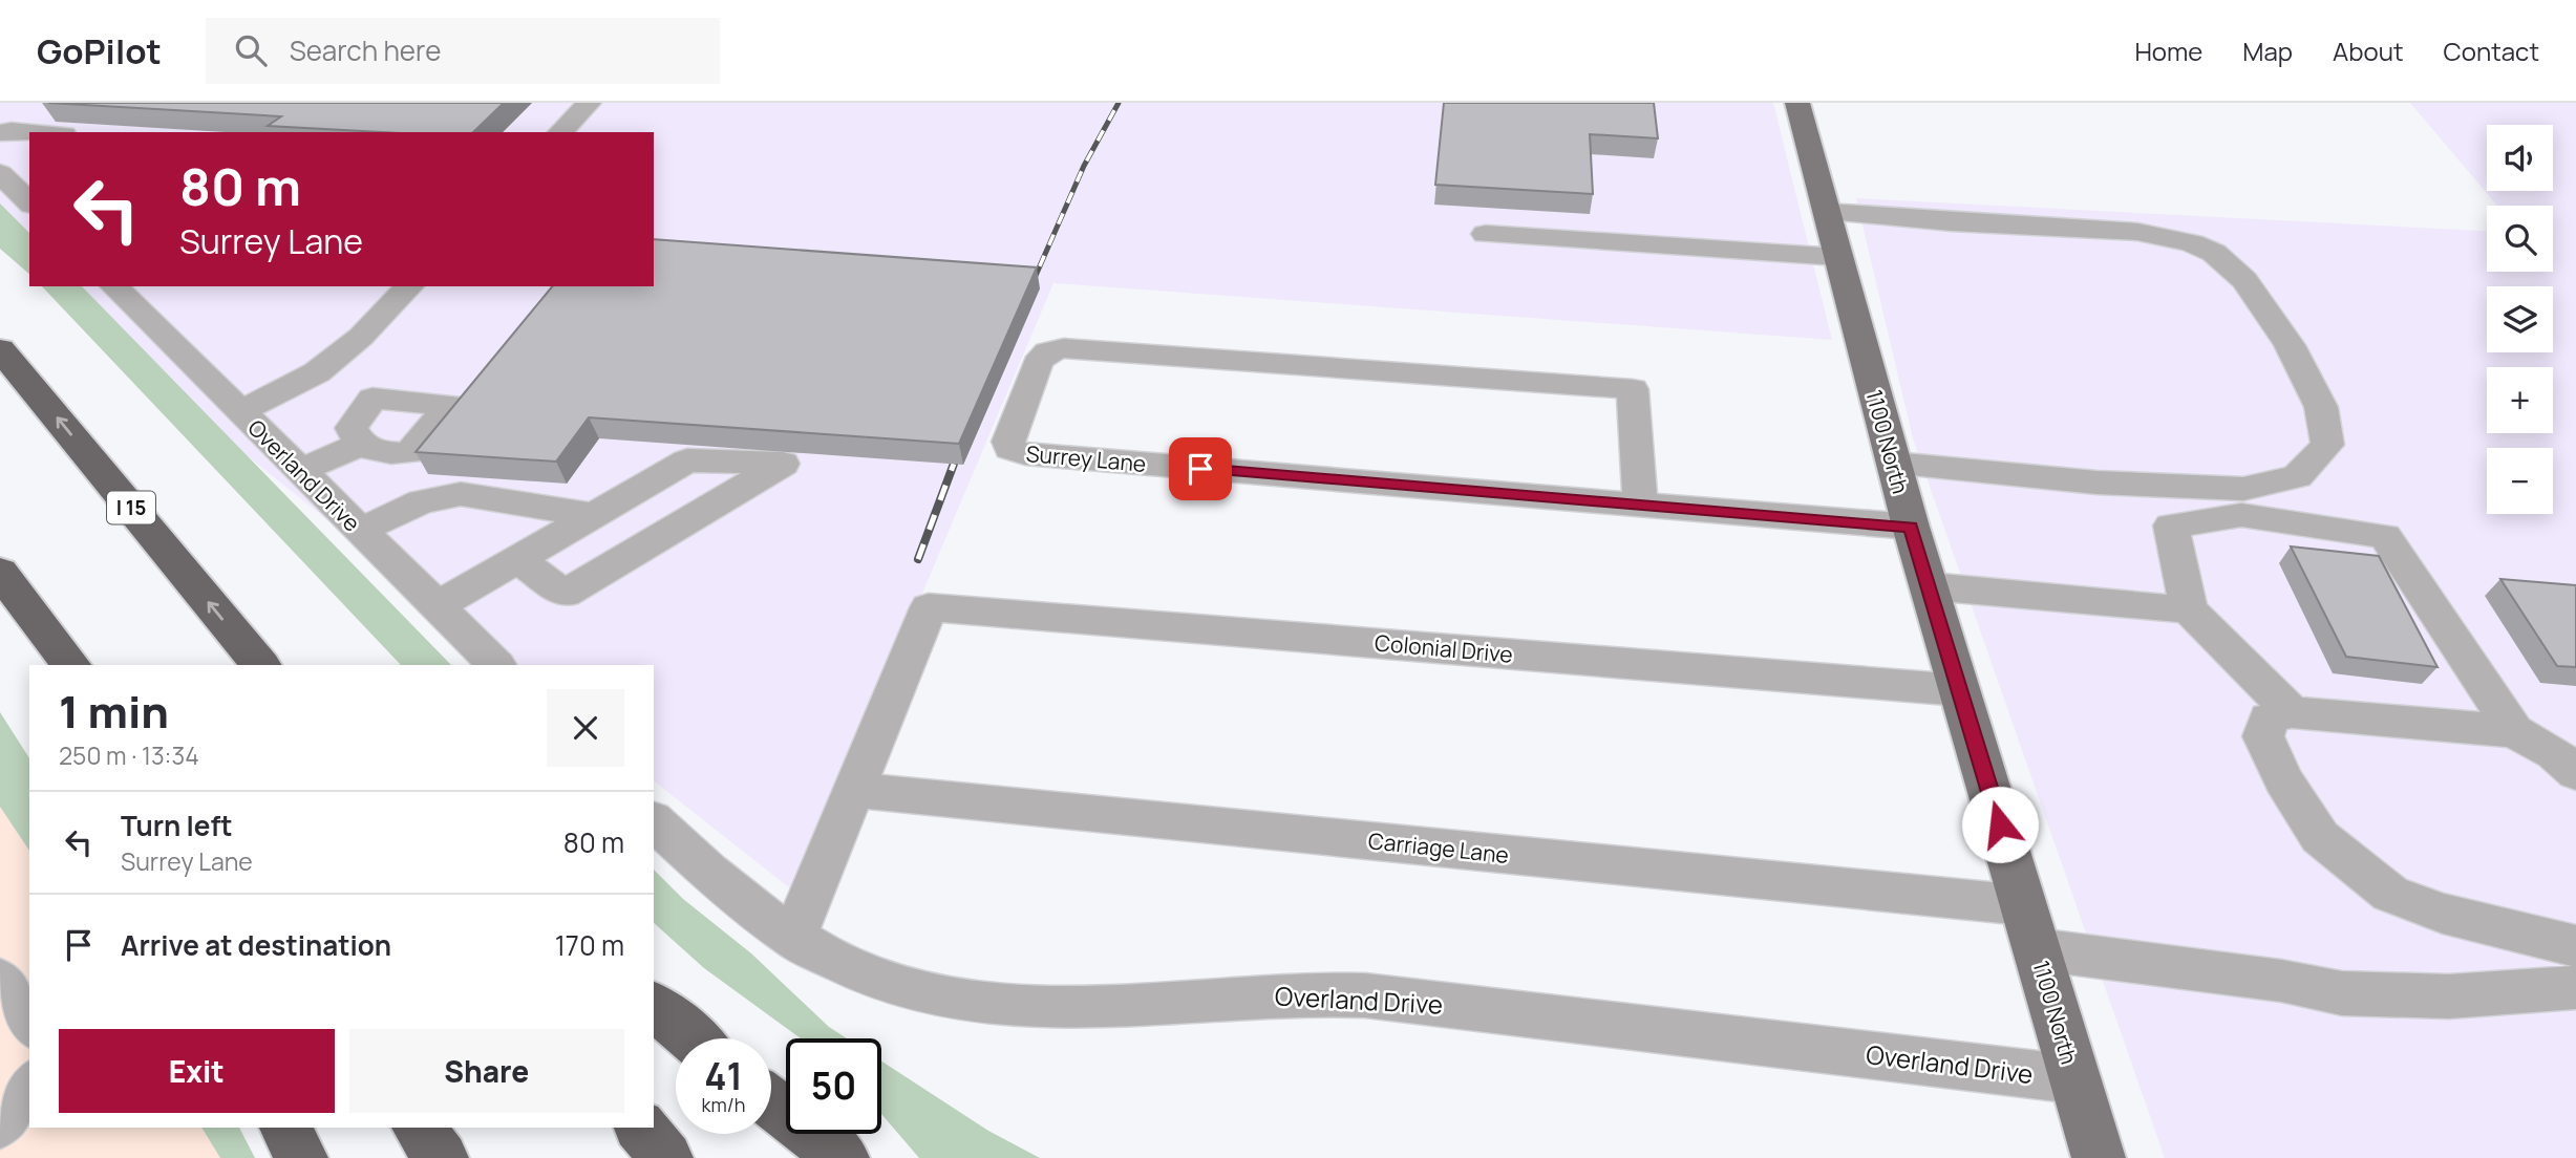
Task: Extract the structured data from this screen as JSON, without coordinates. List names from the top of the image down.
{
  "streets": {
    "highway": ["I 15"],
    "main road": ["1100 North"],
    "street": [
      "Surrey Lane",
      "Overland Drive",
      "Colonial Drive",
      "Carriage Lane"
    ]
  },
  "crossings": [
    ["1100 North", "Surrey Lane"],
    ["1100 North", "Overland Drive"],
    ["1100 North", "Colonial Drive"],
    ["1100 North", "Carriage Lane"],
    ["Colonial Drive", "Carriage Lane"]
  ],
  "page": {
    "header": "GoPilot",
    "search": "Search here",
    "nav": [
      "Home",
      "Map",
      "About",
      "Contact"
    ],
    "map_buttons": ["+", "−"],
    "turn": ["80 m", "Surrey Lane"],
    "heading": ["1 min", "250 m · 13:34"],
    "list": [
      {
        "name": "Turn left",
        "note": "Surrey Lane",
        "value": "80 m"
      },
      {
        "name": "Arrive at destination",
        "value": "170 m"
      }
    ],
    "buttons": ["Exit", "Share"],
    "speed": "41 km/h",
    "limit": "50"
  }
}
